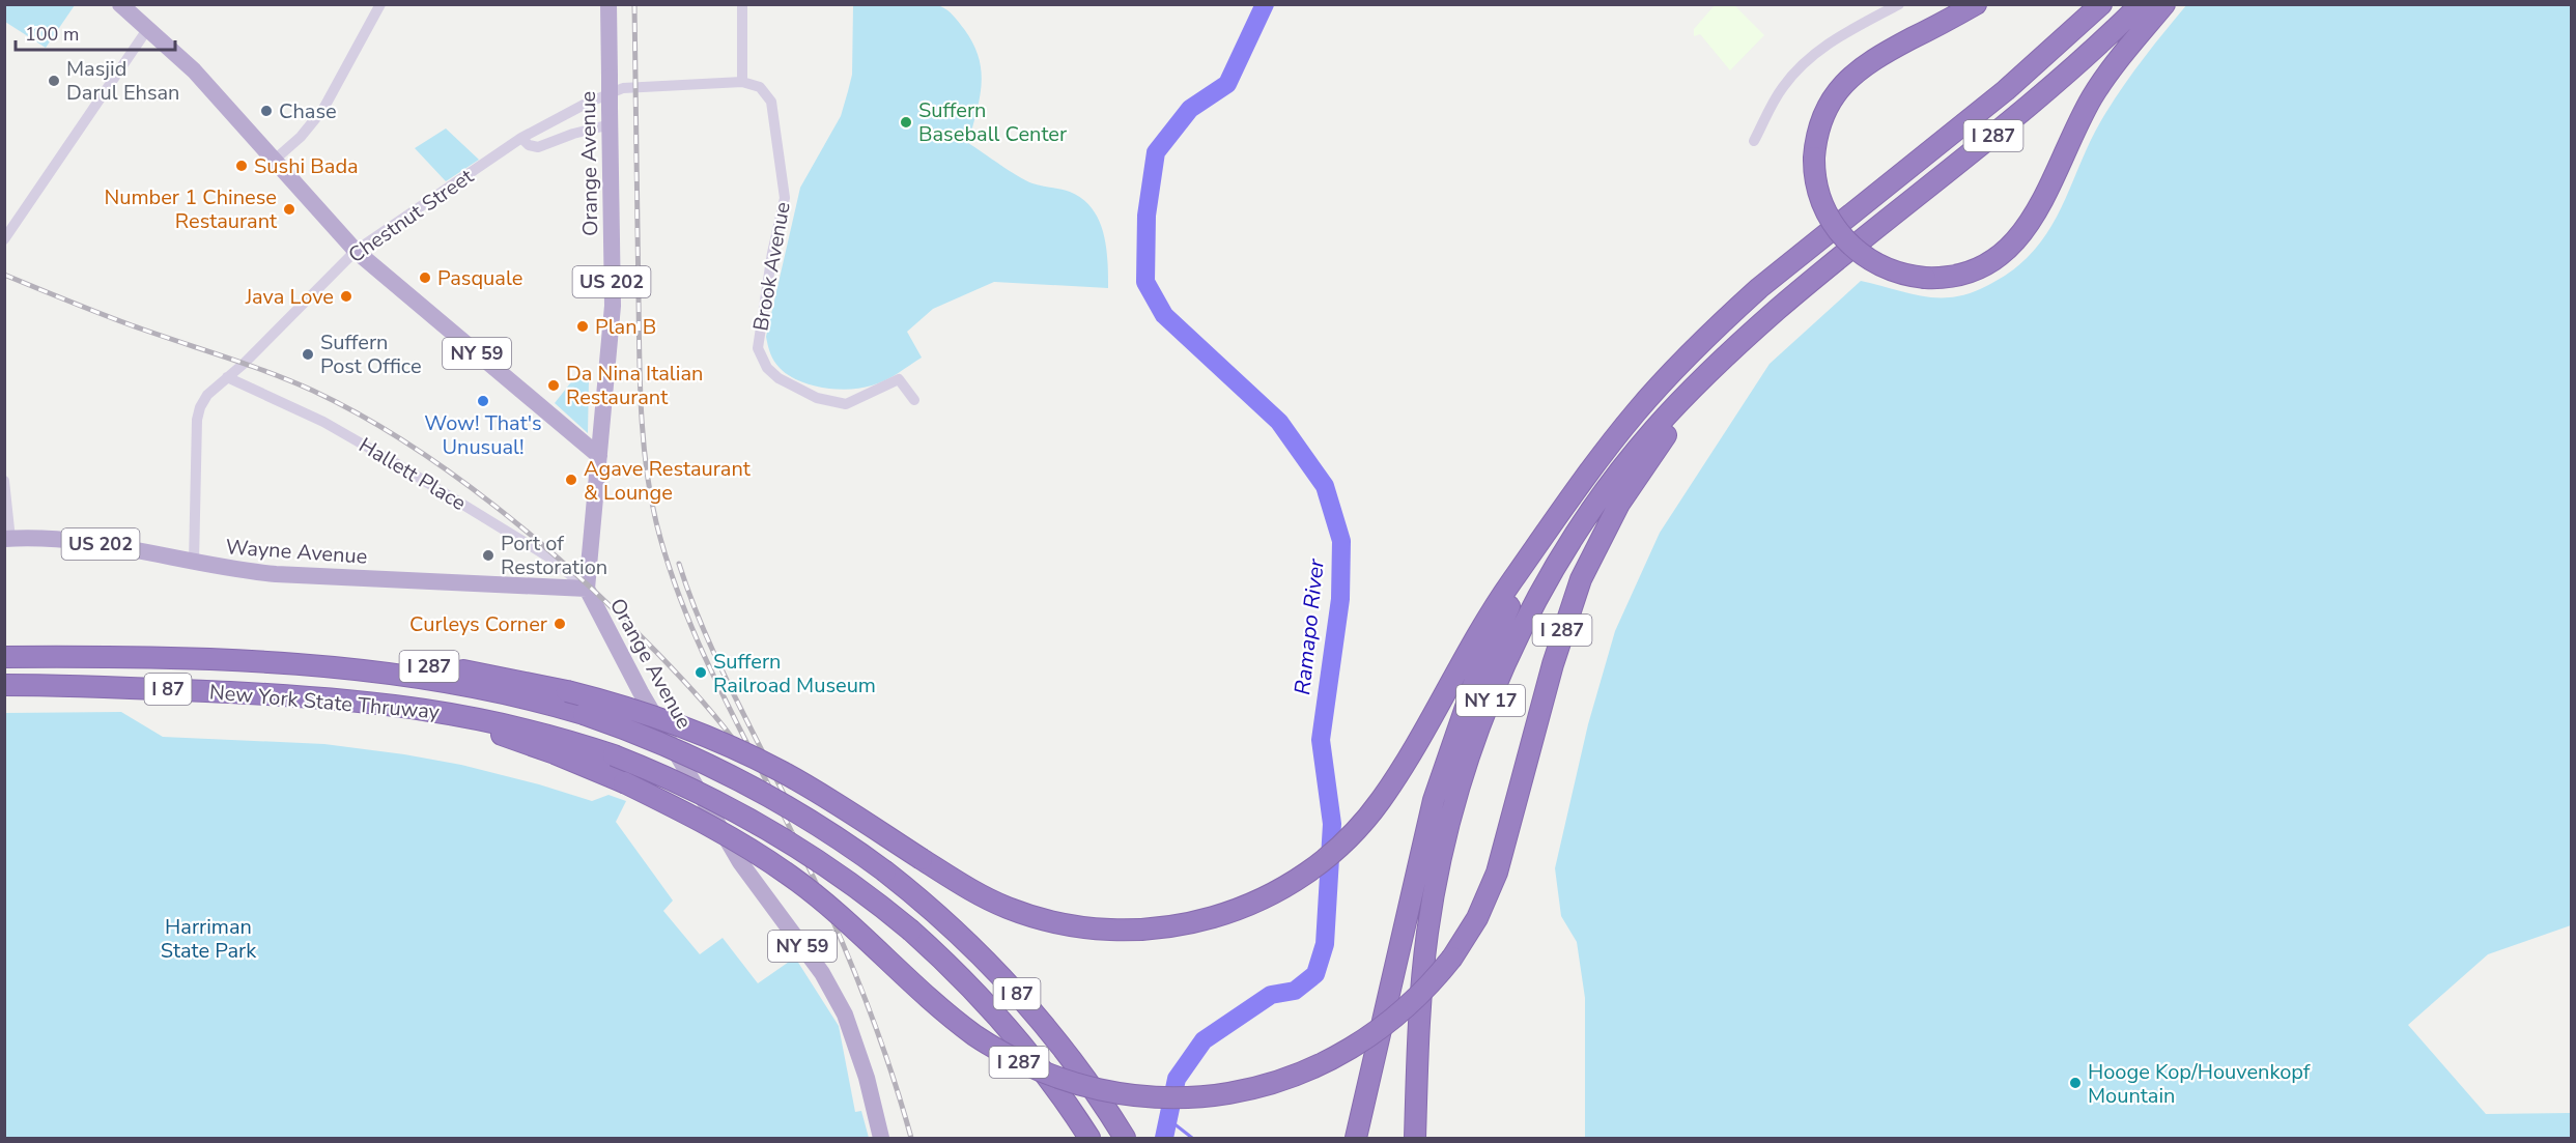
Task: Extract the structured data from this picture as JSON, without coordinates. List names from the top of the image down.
{
  "streets": {
    "highway": [
      "I 287",
      "I 87",
      "NY 17",
      "New York State Thruway"
    ],
    "main road": [
      "Orange Avenue",
      "US 202",
      "NY 59",
      "Wayne Avenue"
    ],
    "street": ["Chestnut Street", "Brook Avenue", "Hallett Place"]
  },
  "crossings": [
    ["I 287", "NY 17"],
    ["I 287", "New York State Thruway"],
    ["Orange Avenue", "NY 59"],
    ["Orange Avenue", "Hallett Place"],
    ["Orange Avenue", "Wayne Avenue"],
    ["Chestnut Street", "Brook Avenue"],
    ["Chestnut Street", "NY 59"],
    ["Chestnut Street", "Hallett Place"],
    ["Chestnut Street", "Wayne Avenue"],
    ["Hallett Place", "Wayne Avenue"]
  ],
  "water": ["Ramapo River"],
  "parks": ["Harriman State Park"],
  "places": [
    "Masjid Darul Ehsan",
    "Chase",
    "Suffern Baseball Center",
    "Sushi Bada",
    "Number 1 Chinese Restaurant",
    "Pasquale",
    "Java Love",
    "Plan B",
    "Suffern Post Office",
    "Da Nina Italian Restaurant",
    "Wow! That's Unusual!",
    "Agave Restaurant & Lounge",
    "Port of Restoration",
    "Curleys Corner",
    "Suffern Railroad Museum",
    "Hooge Kop/Houvenkopf Mountain"
  ],
  "scale_bar": "100 m"
}
